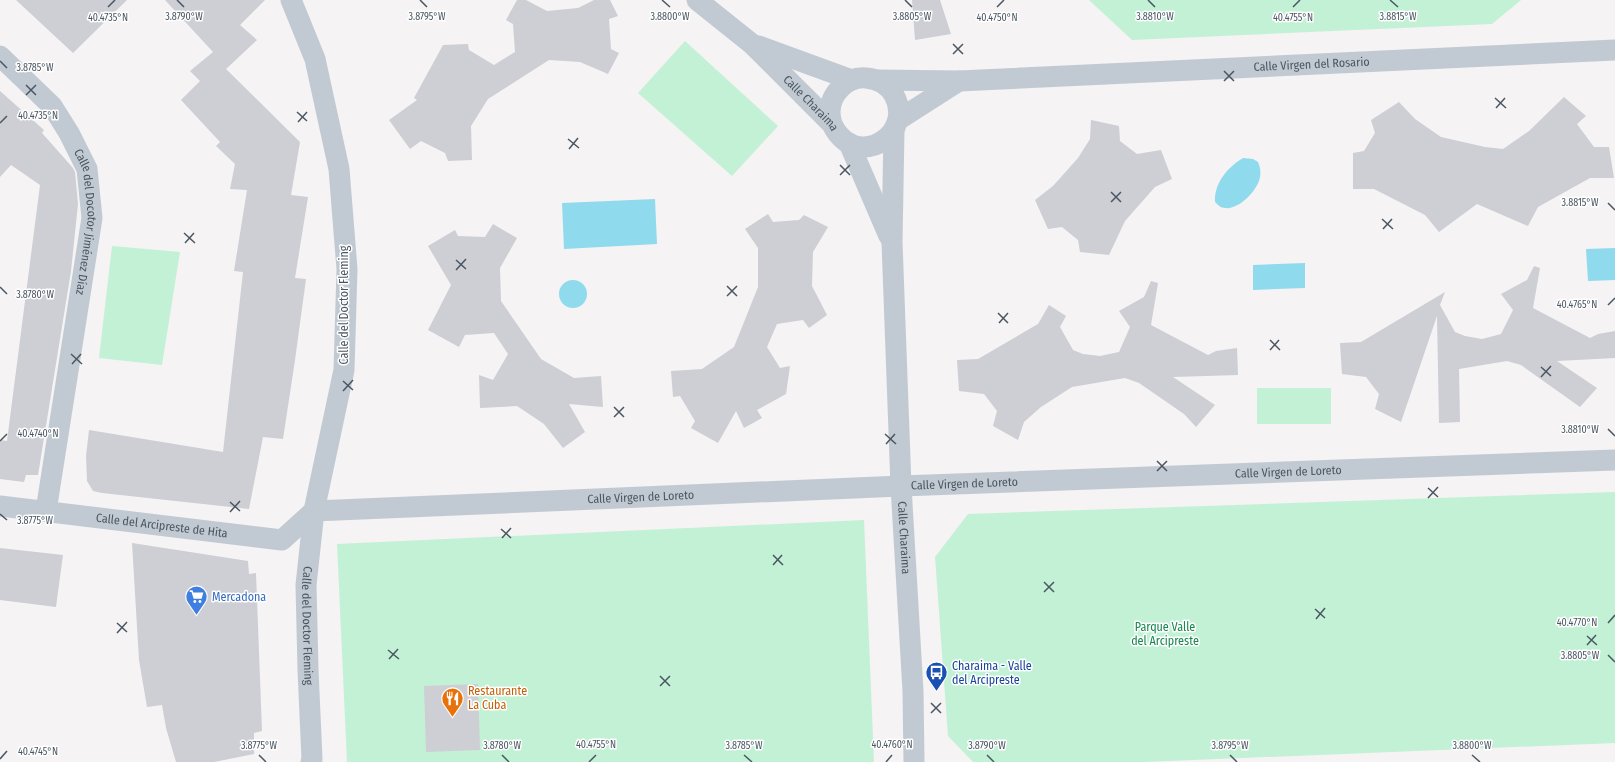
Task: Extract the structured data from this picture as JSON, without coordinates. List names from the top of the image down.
{
  "streets": {
    "street": [
      "Calle Virgen del Rosario",
      "Calle Charaima",
      "Calle del Docotor Jiménez Díaz",
      "Calle del Doctor Fleming",
      "Calle Virgen de Loreto",
      "Calle del Arcipreste de Hita"
    ]
  },
  "crossings": [
    ["Calle Virgen del Rosario", "Calle Charaima"],
    ["Calle Charaima", "Calle Virgen de Loreto"],
    ["Calle del Docotor Jiménez Díaz", "Calle del Arcipreste de Hita"],
    ["Calle del Doctor Fleming", "Calle Virgen de Loreto"],
    ["Calle del Doctor Fleming", "Calle del Arcipreste de Hita"],
    ["Calle Virgen de Loreto", "Calle del Arcipreste de Hita"]
  ],
  "parks": ["Parque Valle del Arcipreste"],
  "places": {
    "supermarket": ["Mercadona"],
    "bus stop": ["Charaima - Valle del Arcipreste"],
    "restaurant": ["Restaurante La Cuba"]
  },
  "coordinates": [
    "3.8790°W",
    "3.8795°W",
    "3.8800°W",
    "3.8805°W",
    "3.8810°W",
    "3.8815°W",
    "40.4735°N",
    "40.4750°N",
    "40.4755°N",
    "3.8785°W",
    "3.8780°W",
    "40.4765°N",
    "40.4740°N",
    "3.8775°W",
    "40.4770°N",
    "40.4760°N",
    "40.4745°N"
  ]
}
